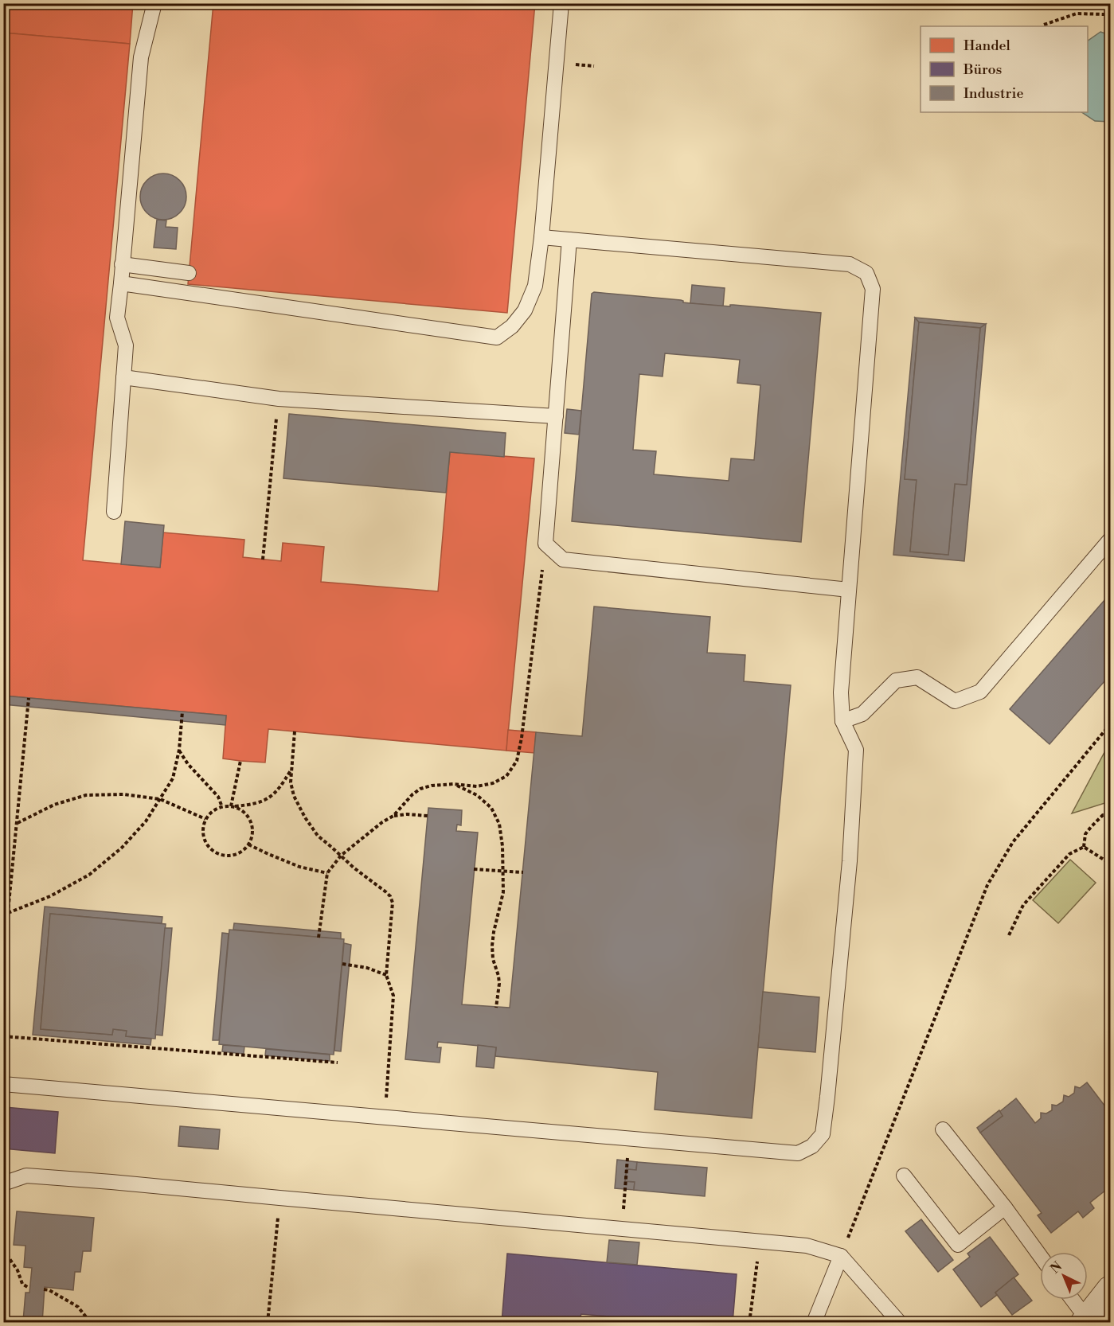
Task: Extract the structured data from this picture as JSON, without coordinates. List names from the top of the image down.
{
  "legend": ["Handel", "Büros", "Industrie"],
  "north": "top left"
}
